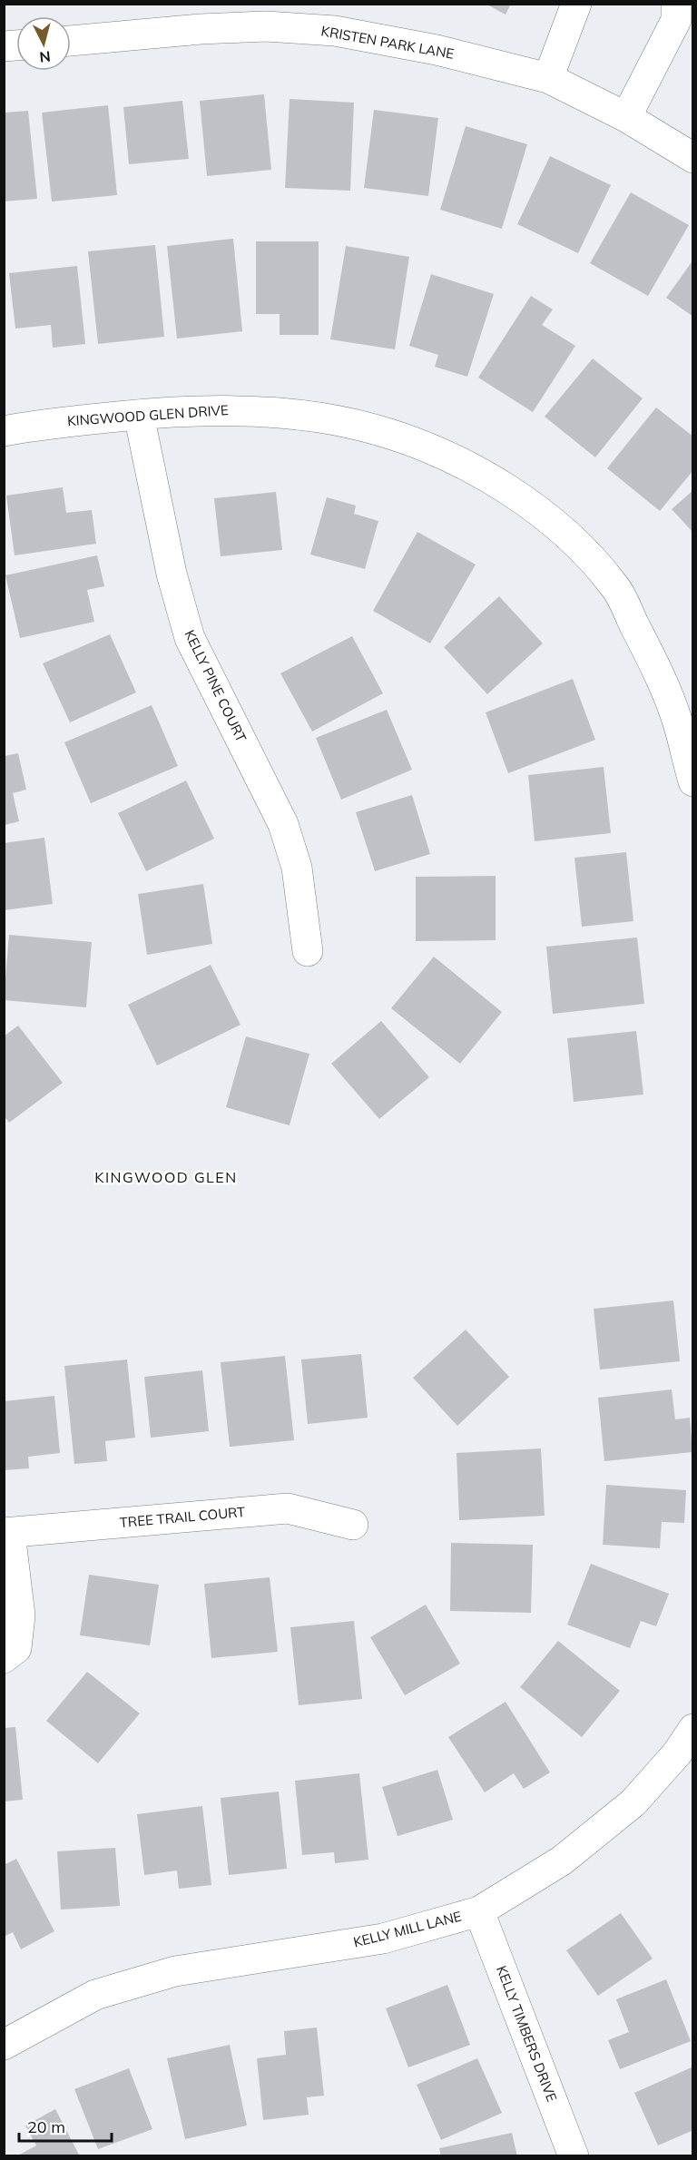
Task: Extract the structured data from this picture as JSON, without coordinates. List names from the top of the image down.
{
  "streets": {
    "street": [
      "KRISTEN PARK LANE",
      "KINGWOOD GLEN DRIVE",
      "KELLY PINE COURT",
      "TREE TRAIL COURT",
      "KELLY MILL LANE",
      "KELLY TIMBERS DRIVE"
    ]
  },
  "crossings": [
    ["KINGWOOD GLEN DRIVE", "KELLY PINE COURT"],
    ["KELLY MILL LANE", "KELLY TIMBERS DRIVE"]
  ],
  "districts": ["KINGWOOD GLEN"],
  "scale_bar": "20 m",
  "north": "bottom"
}
